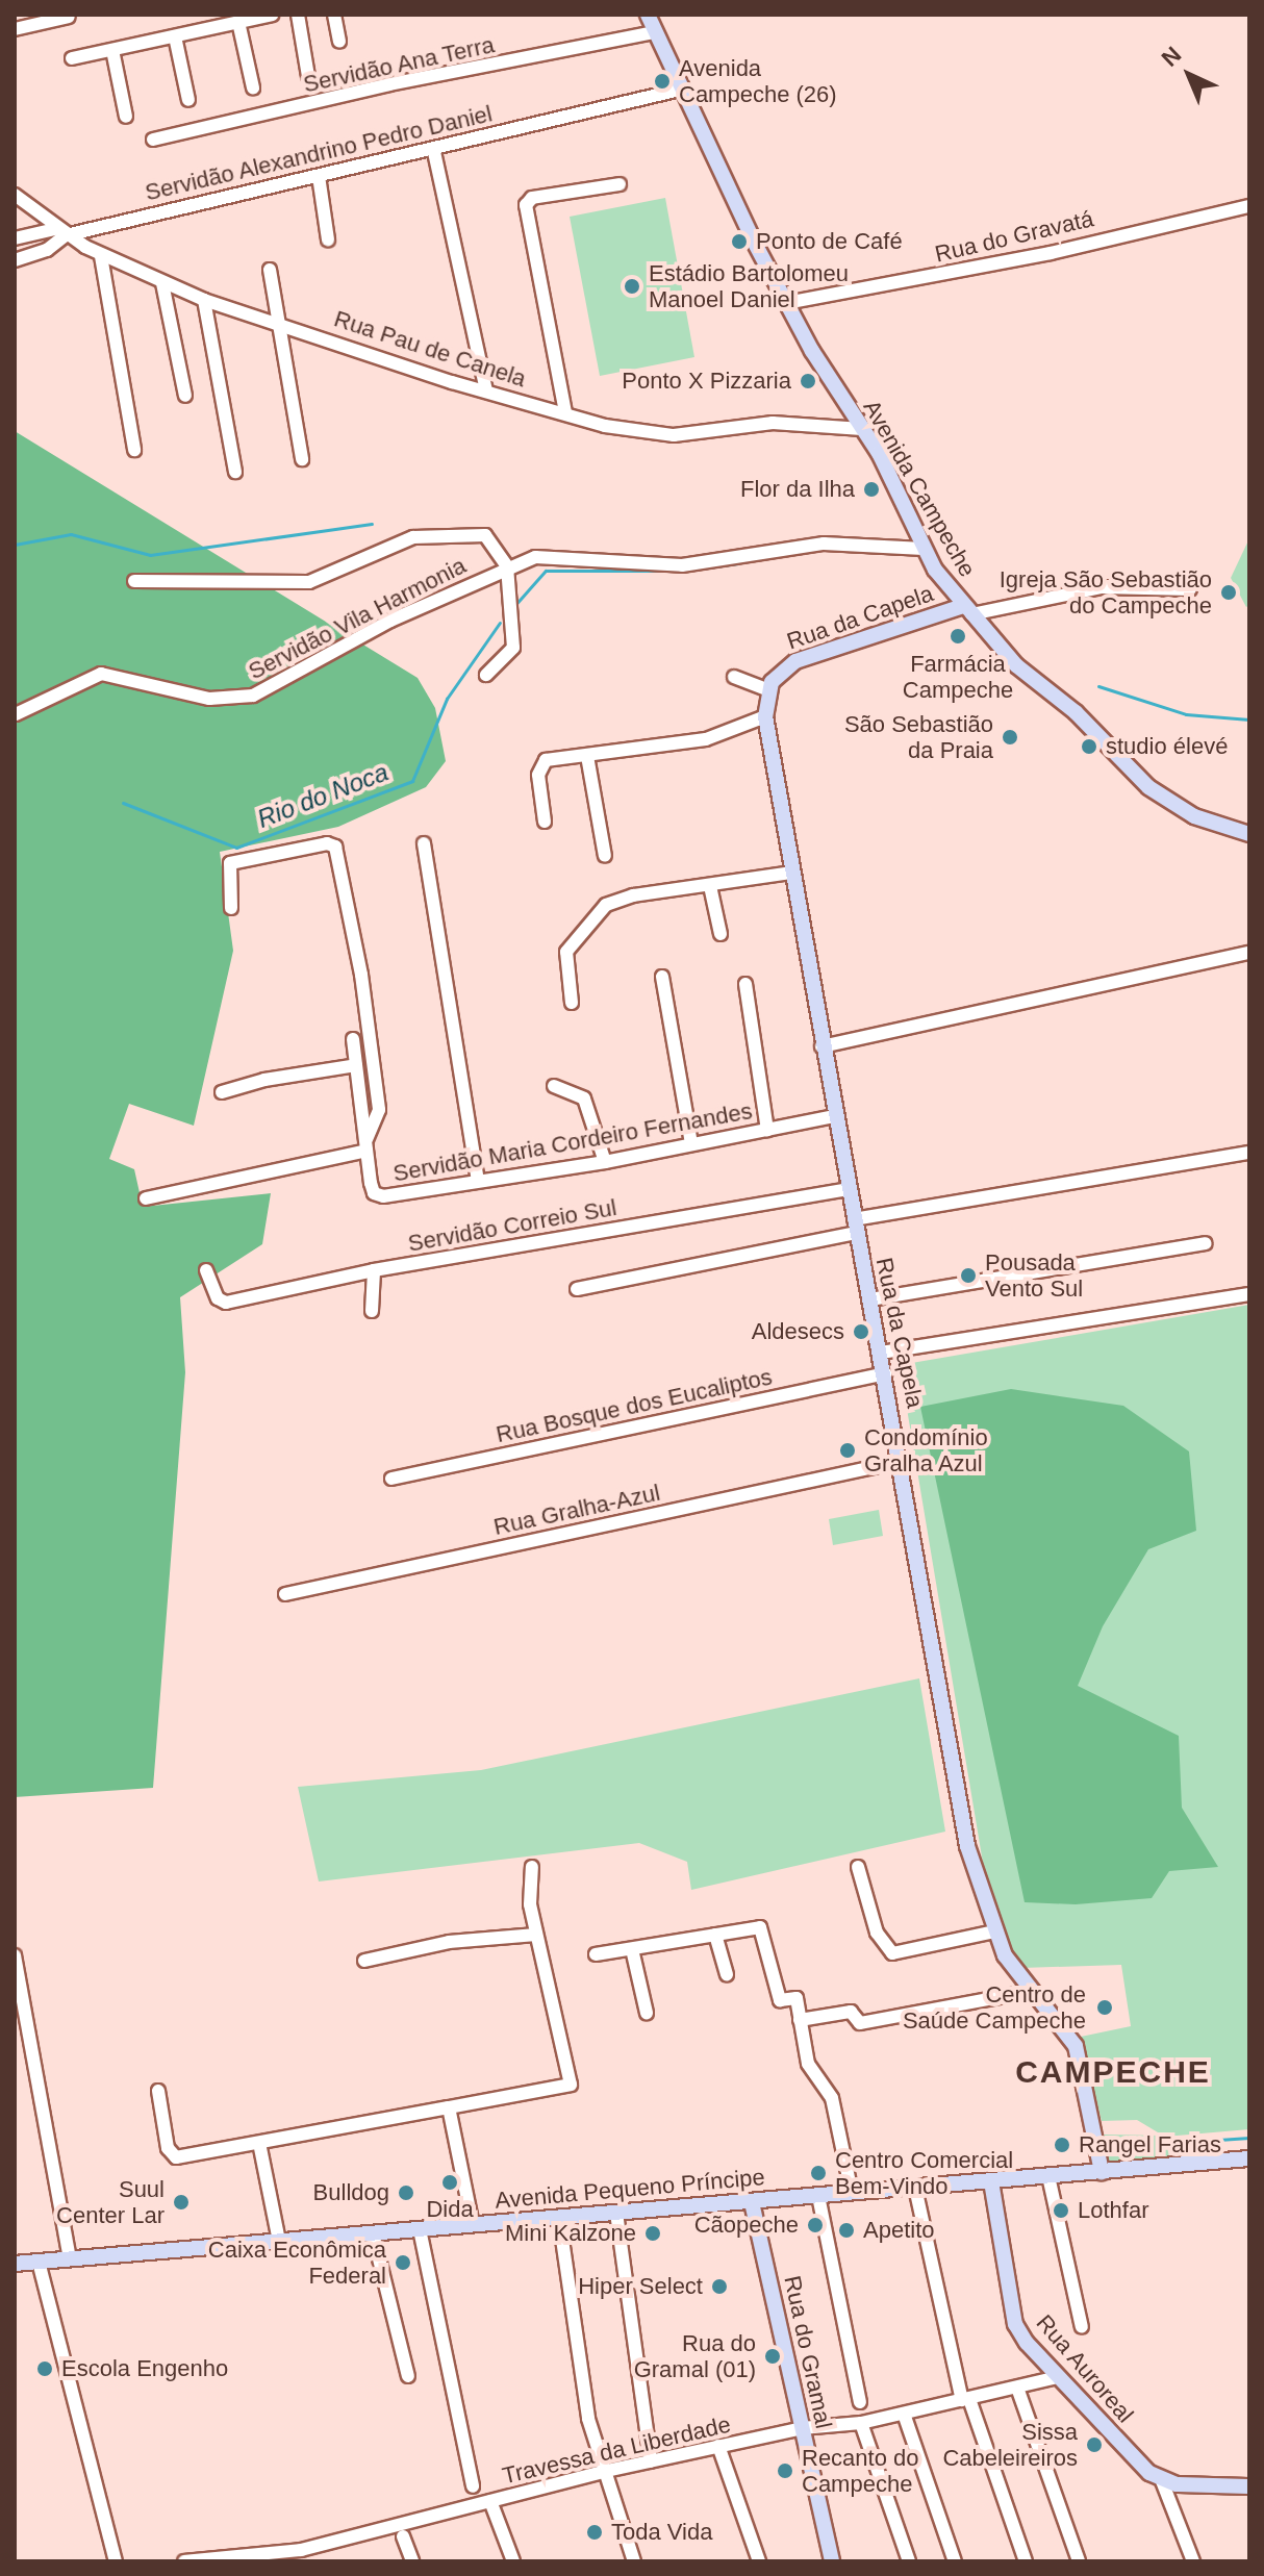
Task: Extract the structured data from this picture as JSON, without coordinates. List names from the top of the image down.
{
  "streets": {
    "main road": [
      "Avenida Campeche",
      "Rua da Capela",
      "Avenida Pequeno Príncipe",
      "Rua do Gramal",
      "Rua Auroreal"
    ],
    "street": [
      "Servidão Ana Terra",
      "Servidão Alexandrino Pedro Daniel",
      "Rua do Gravatá",
      "Rua Pau de Canela",
      "Servidão Vila Harmonia",
      "Servidão Maria Cordeiro Fernandes",
      "Servidão Correio Sul",
      "Rua Bosque dos Eucaliptos",
      "Rua Gralha-Azul",
      "Travessa da Liberdade"
    ]
  },
  "crossings": [
    ["Servidão Ana Terra", "Avenida Campeche"],
    ["Servidão Alexandrino Pedro Daniel", "Rua Pau de Canela"],
    ["Servidão Alexandrino Pedro Daniel", "Avenida Campeche"],
    ["Rua do Gravatá", "Avenida Campeche"],
    ["Rua Pau de Canela", "Avenida Campeche"],
    ["Avenida Campeche", "Rua da Capela"],
    ["Avenida Campeche", "Servidão Vila Harmonia"],
    ["Rua da Capela", "Servidão Maria Cordeiro Fernandes"],
    ["Rua da Capela", "Servidão Correio Sul"],
    ["Rua da Capela", "Rua Bosque dos Eucaliptos"],
    ["Rua da Capela", "Rua Gralha-Azul"],
    ["Rua da Capela", "Avenida Pequeno Príncipe"],
    ["Avenida Pequeno Príncipe", "Rua do Gramal"],
    ["Avenida Pequeno Príncipe", "Rua Auroreal"],
    ["Rua do Gramal", "Travessa da Liberdade"],
    ["Rua Auroreal", "Travessa da Liberdade"]
  ],
  "districts": ["CAMPECHE"],
  "water": ["Rio do Noca"],
  "places": [
    "Avenida Campeche (26)",
    "Ponto de Café",
    "Estádio Bartolomeu Manoel Daniel",
    "Ponto X Pizzaria",
    "Flor da Ilha",
    "Igreja São Sebastião do Campeche",
    "Farmácia Campeche",
    "São Sebastião da Praia",
    "studio élevé",
    "Pousada Vento Sul",
    "Aldesecs",
    "Condomínio Gralha Azul",
    "Centro de Saúde Campeche",
    "Rangel Farias",
    "Centro Comercial Bem-Vindo",
    "Dida",
    "Bulldog",
    "Suul Center Lar",
    "Lothfar",
    "Cãopeche",
    "Apetito",
    "Mini Kalzone",
    "Caixa Econômica Federal",
    "Hiper Select",
    "Rua do Gramal (01)",
    "Escola Engenho",
    "Sissa Cabeleireiros",
    "Recanto do Campeche",
    "Toda Vida"
  ],
  "north": "top left"
}
